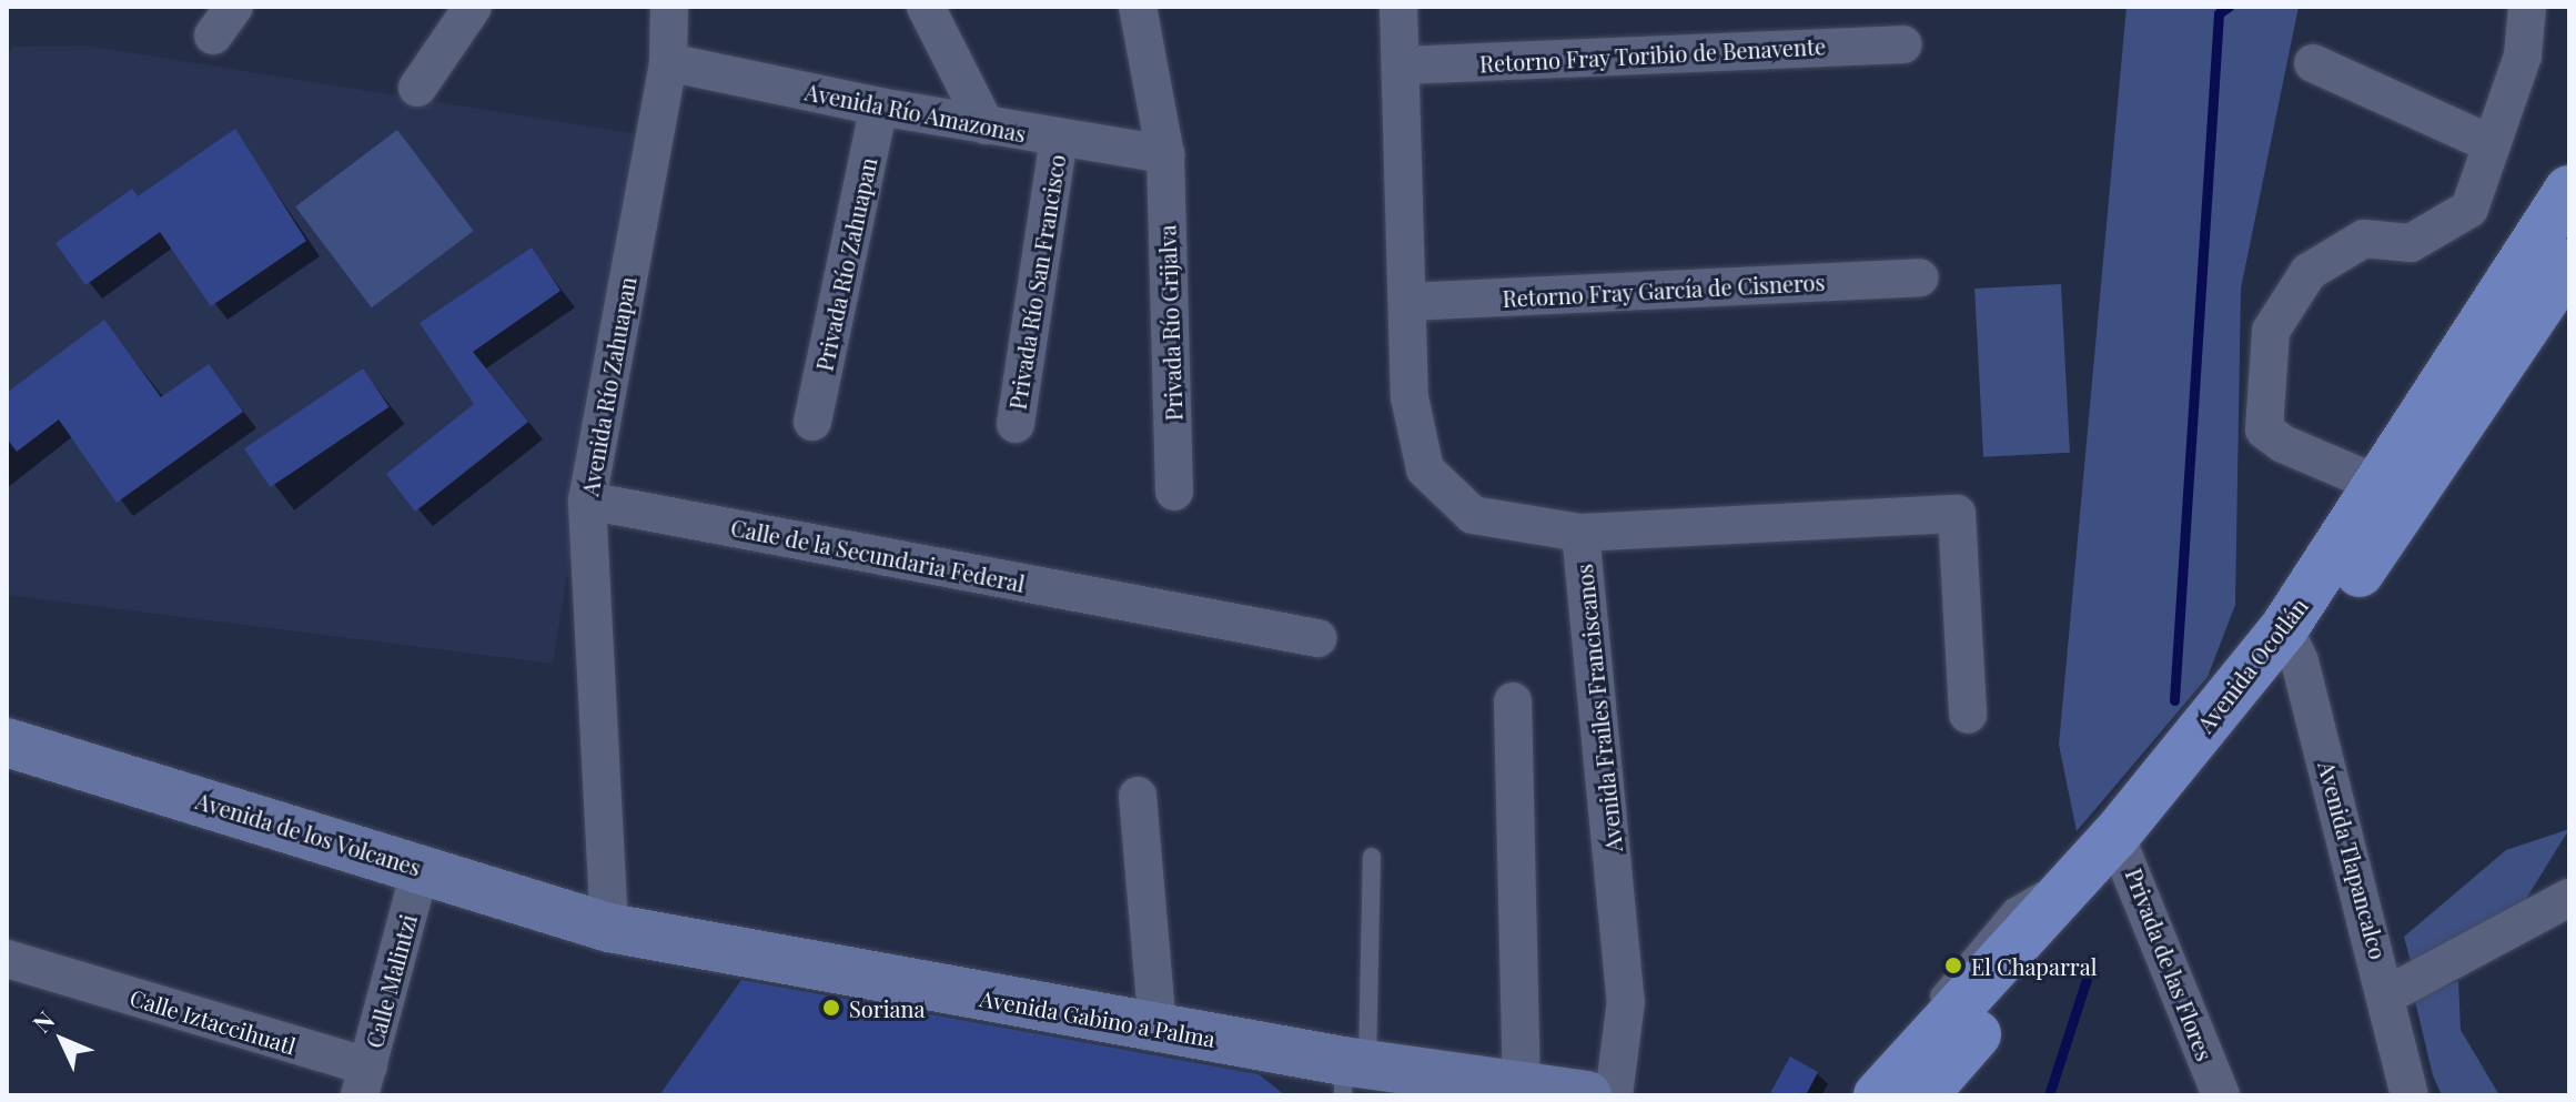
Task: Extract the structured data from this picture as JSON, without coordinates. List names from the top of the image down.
{
  "streets": {
    "main road": ["Avenida Ocotlán"],
    "street": [
      "Retorno Fray Toribio de Benavente",
      "Avenida Río Amazonas",
      "Privada Río Zahuapan",
      "Privada Río San Francisco",
      "Retorno Fray García de Cisneros",
      "Privada Río Grijalva",
      "Avenida Río Zahuapan",
      "Calle de la Secundaria Federal",
      "Avenida Frailes Franciscanos",
      "Avenida de los Volcanes",
      "Avenida Tlapancalco",
      "Privada de las Flores",
      "Calle Malintzi",
      "Avenida Gabino a Palma",
      "Calle Iztaccihuatl"
    ]
  },
  "crossings": [
    ["Retorno Fray Toribio de Benavente", "Avenida Frailes Franciscanos"],
    ["Avenida Río Amazonas", "Privada Río Zahuapan"],
    ["Avenida Río Amazonas", "Privada Río San Francisco"],
    ["Avenida Río Amazonas", "Privada Río Grijalva"],
    ["Avenida Río Amazonas", "Avenida Río Zahuapan"],
    ["Retorno Fray García de Cisneros", "Avenida Frailes Franciscanos"],
    ["Avenida Río Zahuapan", "Calle de la Secundaria Federal"],
    ["Avenida Río Zahuapan", "Avenida de los Volcanes"],
    ["Avenida Río Zahuapan", "Avenida Gabino a Palma"],
    ["Avenida Ocotlán", "Avenida Tlapancalco"],
    ["Avenida Ocotlán", "Privada de las Flores"],
    ["Avenida de los Volcanes", "Calle Malintzi"],
    ["Avenida de los Volcanes", "Avenida Gabino a Palma"],
    ["Calle Malintzi", "Calle Iztaccihuatl"]
  ],
  "places": ["El Chaparral", "Soriana"],
  "north": "top left"
}
